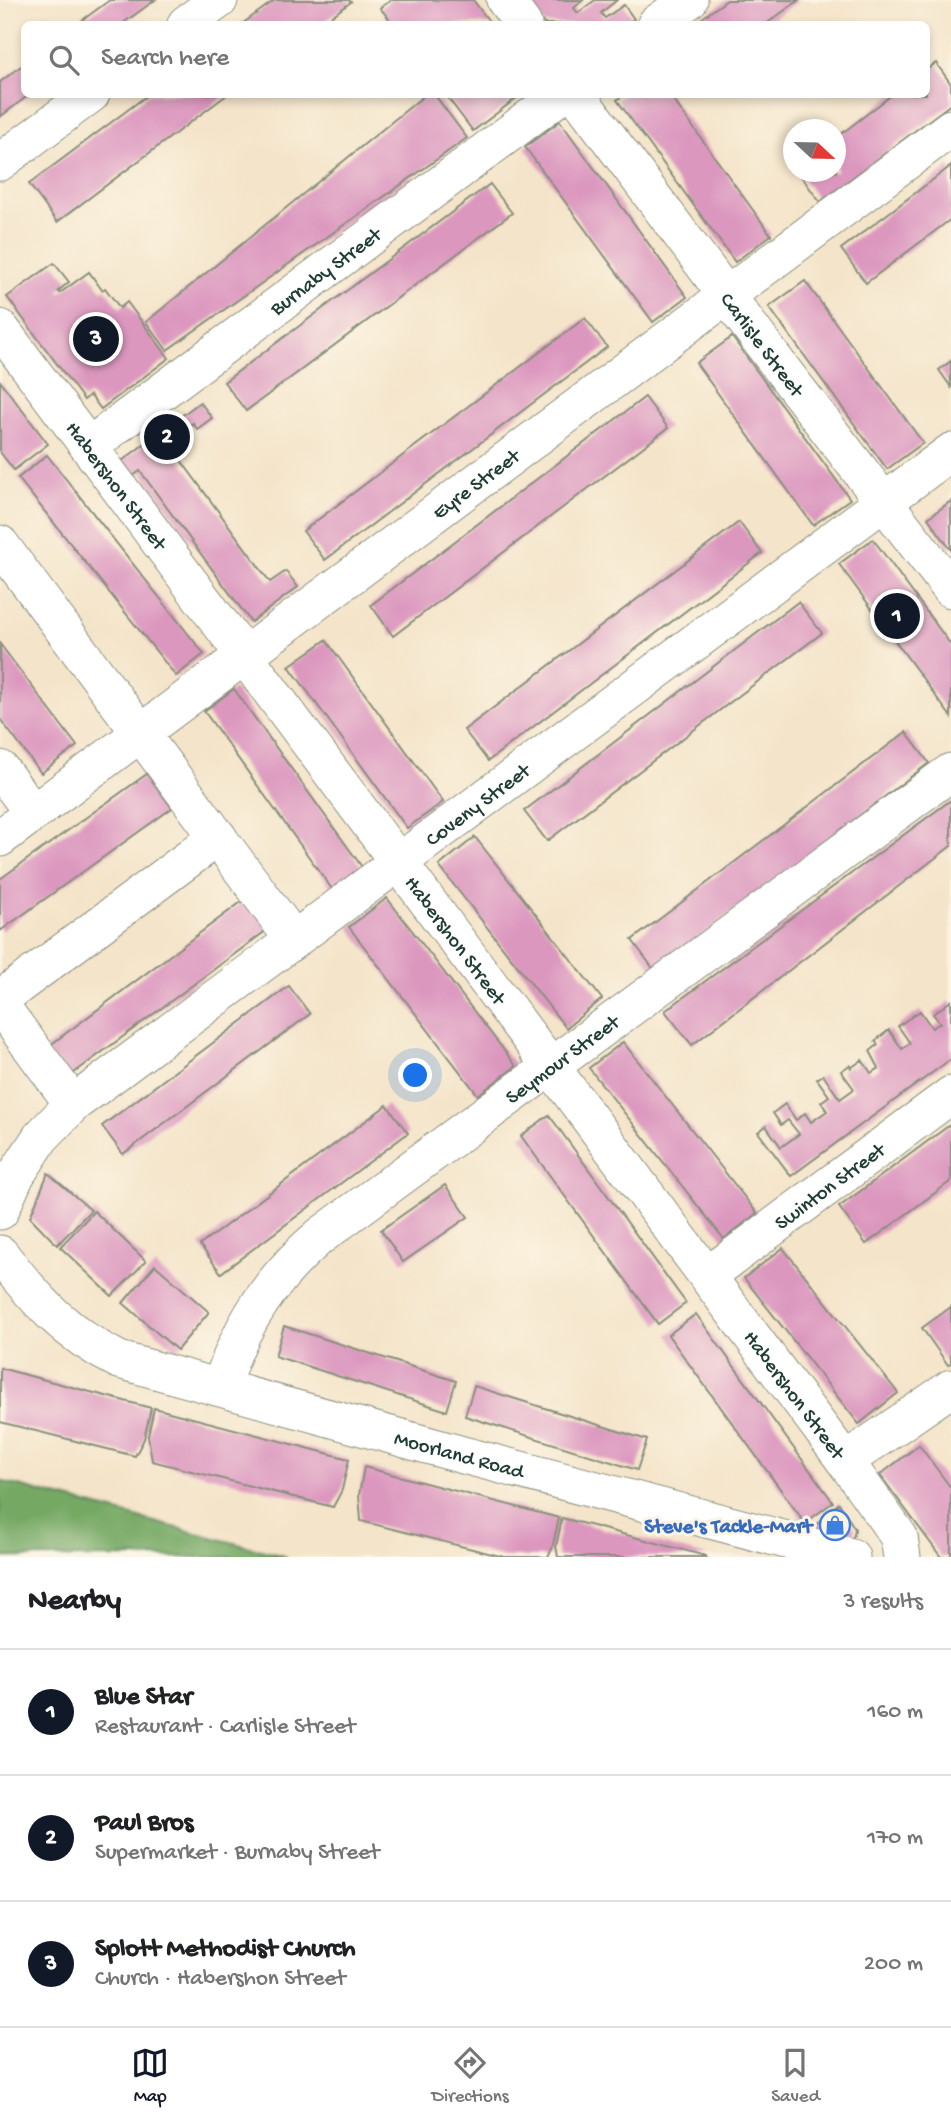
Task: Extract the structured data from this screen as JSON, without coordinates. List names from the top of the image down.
{
  "streets": {
    "street": [
      "Burnaby Street",
      "Carlisle Street",
      "Eyre Street",
      "Habershon Street",
      "Coveny Street",
      "Seymour Street",
      "Swinton Street",
      "Moorland Road"
    ]
  },
  "crossings": [
    ["Burnaby Street", "Habershon Street"],
    ["Carlisle Street", "Eyre Street"],
    ["Carlisle Street", "Coveny Street"],
    ["Eyre Street", "Habershon Street"],
    ["Habershon Street", "Coveny Street"],
    ["Habershon Street", "Seymour Street"],
    ["Habershon Street", "Swinton Street"],
    ["Seymour Street", "Moorland Road"]
  ],
  "places": {
    "shop": ["Steve's Tackle-Mart"]
  },
  "north": "right",
  "page": {
    "search": "Search here",
    "pins": ["3", "2", "1"],
    "heading": ["Nearby", "3 results"],
    "list": [
      {
        "mark": "1",
        "name": "Blue Star",
        "note": "Restaurant · Carlisle Street",
        "value": "160 m"
      },
      {
        "mark": "2",
        "name": "Paul Bros",
        "note": "Supermarket · Burnaby Street",
        "value": "170 m"
      },
      {
        "mark": "3",
        "name": "Splott Methodist Church",
        "note": "Church · Habershon Street",
        "value": "200 m"
      }
    ],
    "nav": ["Map", "Directions", "Saved"]
  }
}
